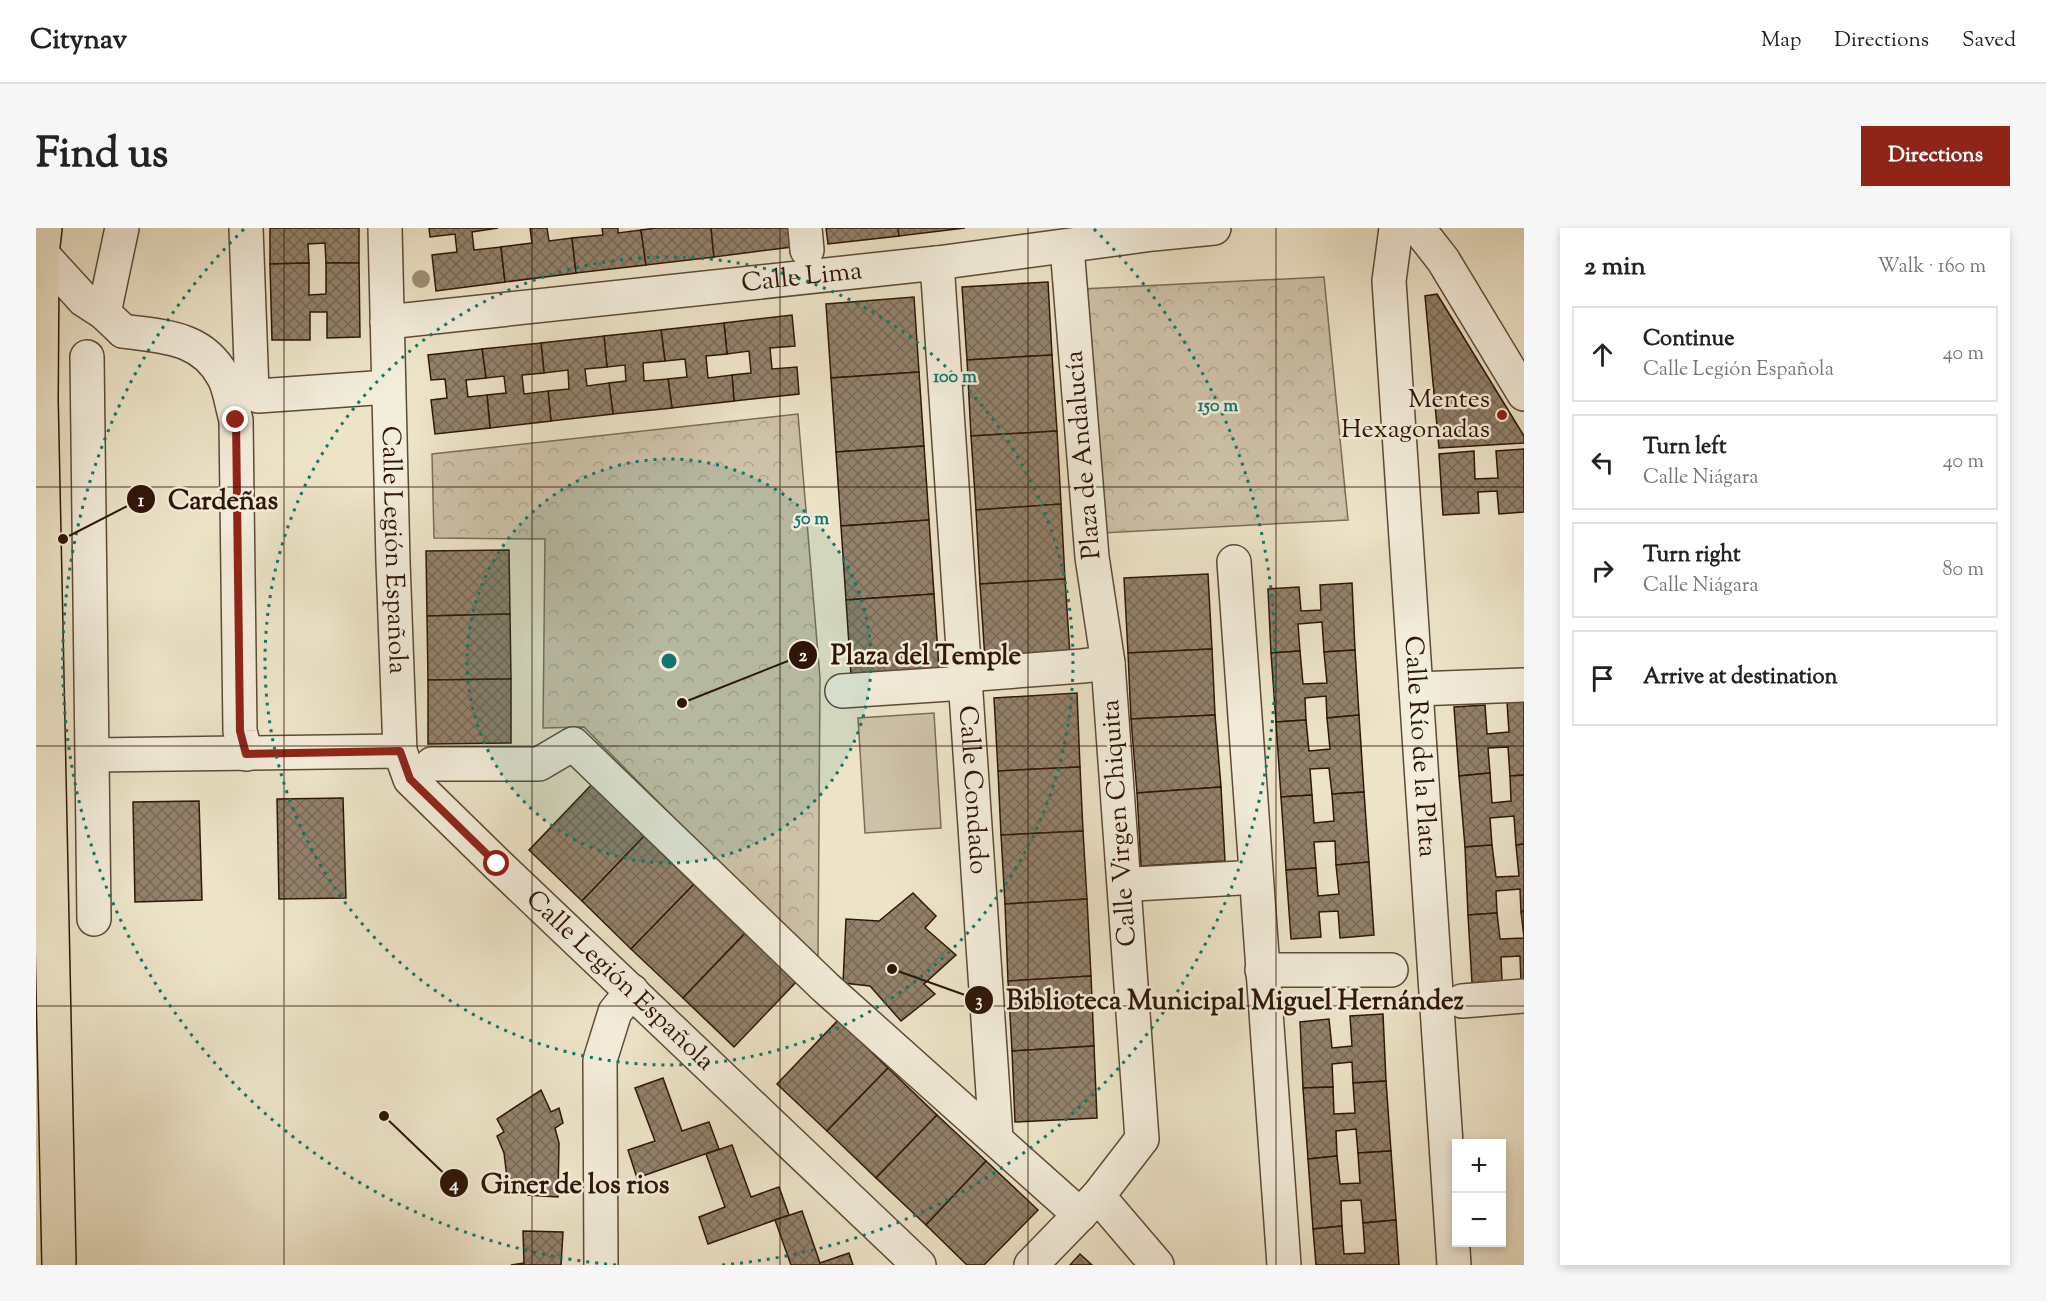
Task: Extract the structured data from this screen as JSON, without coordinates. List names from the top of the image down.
{
  "streets": {
    "street": [
      "Calle Lima",
      "Plaza de Andalucía",
      "Calle Legión Española",
      "Calle Río de la Plata",
      "Calle Condado",
      "Calle Virgen Chiquita"
    ]
  },
  "crossings": [
    ["Calle Lima", "Plaza de Andalucía"],
    ["Calle Lima", "Calle Legión Española"],
    ["Calle Lima", "Calle Condado"],
    ["Plaza de Andalucía", "Calle Virgen Chiquita"]
  ],
  "places": [
    "Mentes Hexagonadas",
    "Cardeñas",
    "Plaza del Temple",
    "Biblioteca Municipal Miguel Hernández",
    "Giner de los rios"
  ],
  "page": {
    "header": "Citynav",
    "nav": ["Map", "Directions", "Saved"],
    "title": "Find us",
    "buttons": "Directions",
    "heading": ["2 min", "Walk · 160 m"],
    "list": [
      ["Continue", "Calle Legión Española", "40 m"],
      ["Turn left", "Calle Niágara", "40 m"],
      ["Turn right", "Calle Niágara", "80 m"],
      "Arrive at destination"
    ],
    "map_buttons": ["+", "−"]
  },
  "rings": ["100 m", "150 m", "50 m"]
}
